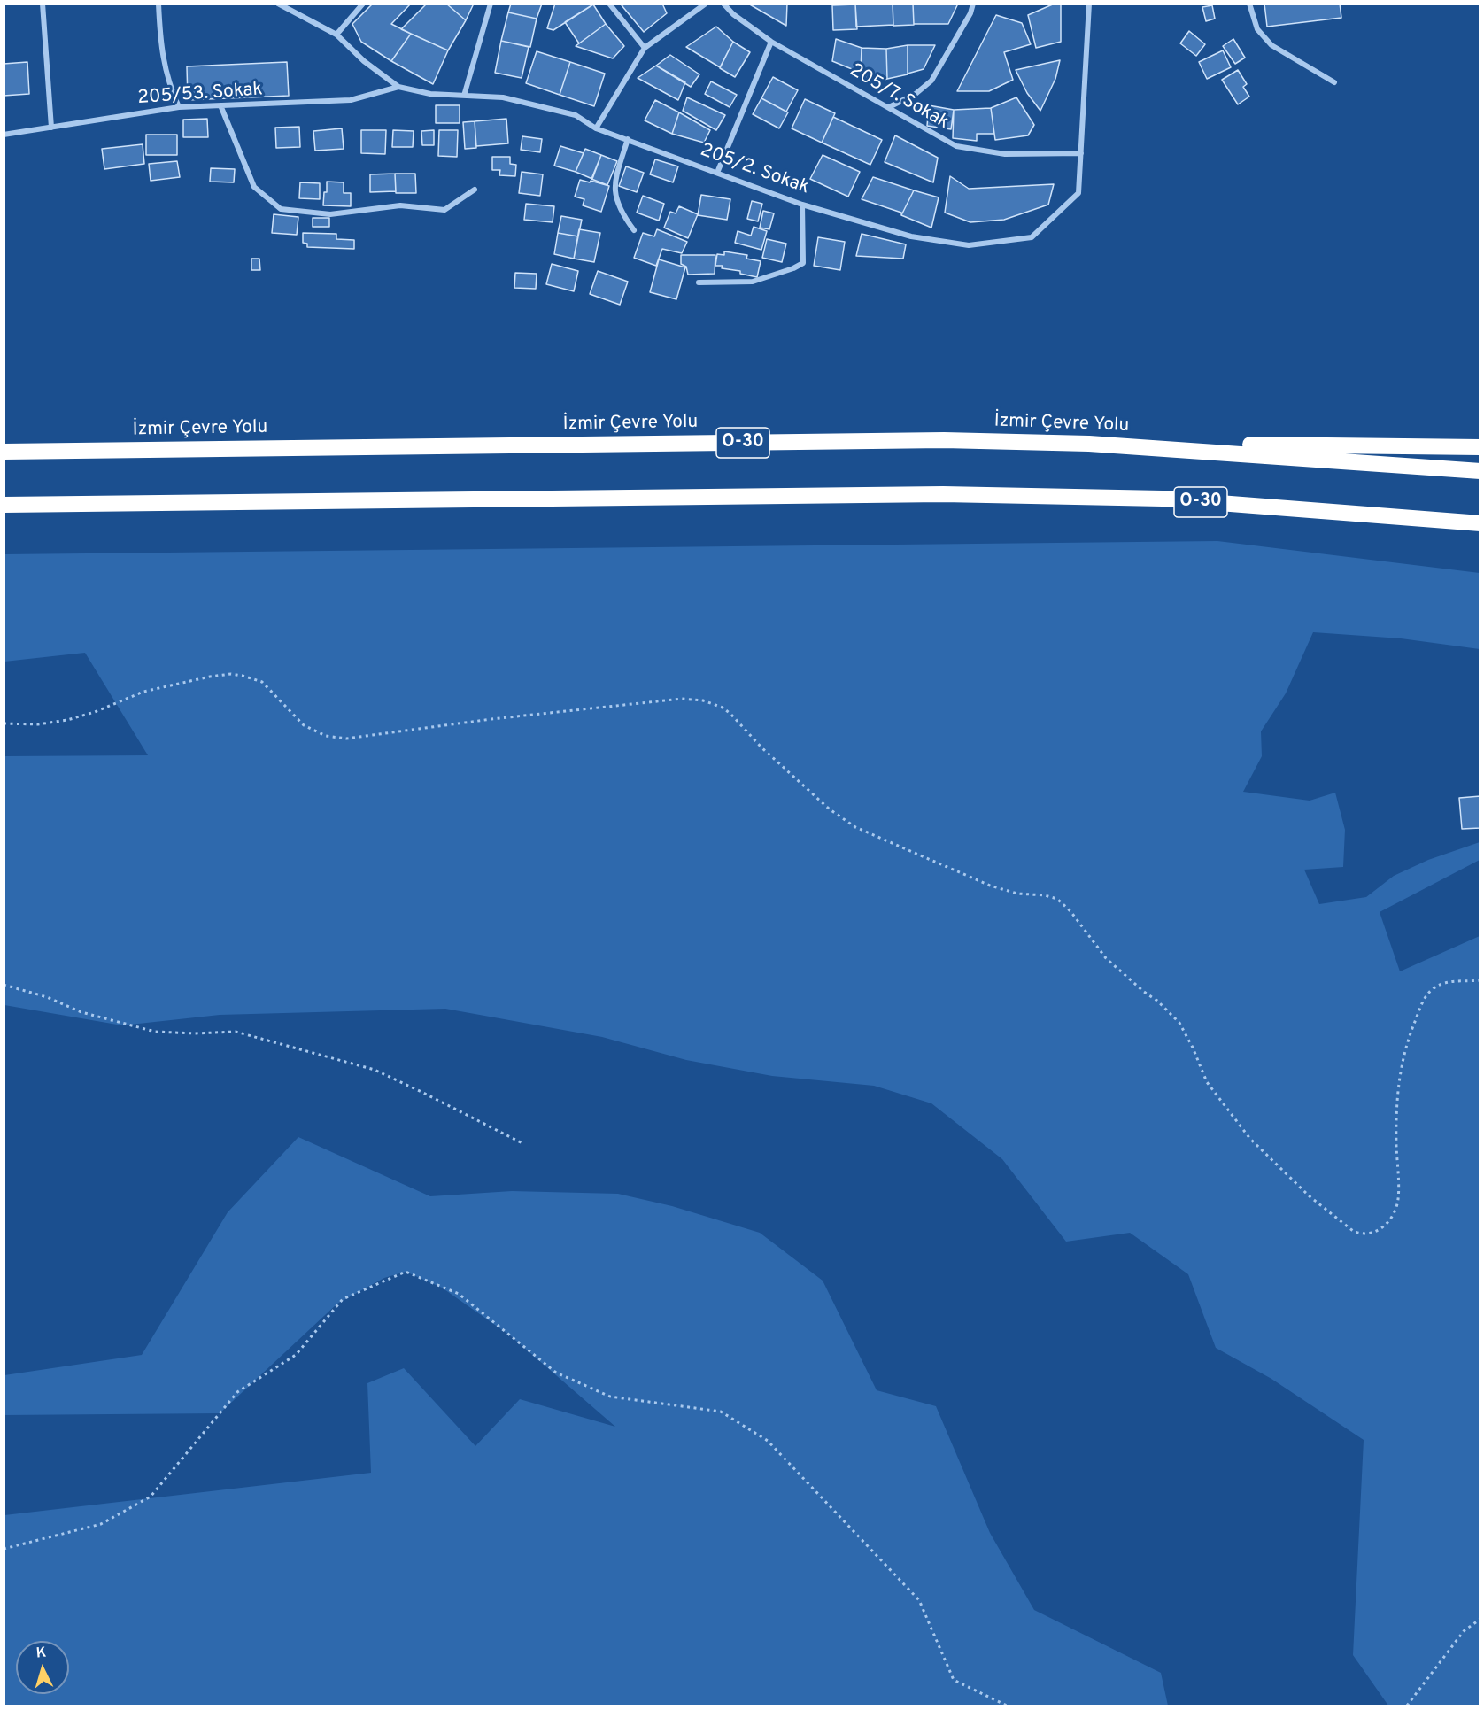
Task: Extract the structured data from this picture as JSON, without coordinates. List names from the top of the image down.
{
  "streets": {
    "highway": ["İzmir Çevre Yolu", "O-30"],
    "street": ["205/53. Sokak", "205/7. Sokak", "205/2. Sokak"]
  },
  "crossings": [
    ["205/53. Sokak", "205/2. Sokak"],
    ["205/7. Sokak", "205/2. Sokak"]
  ],
  "north": "top"
}
